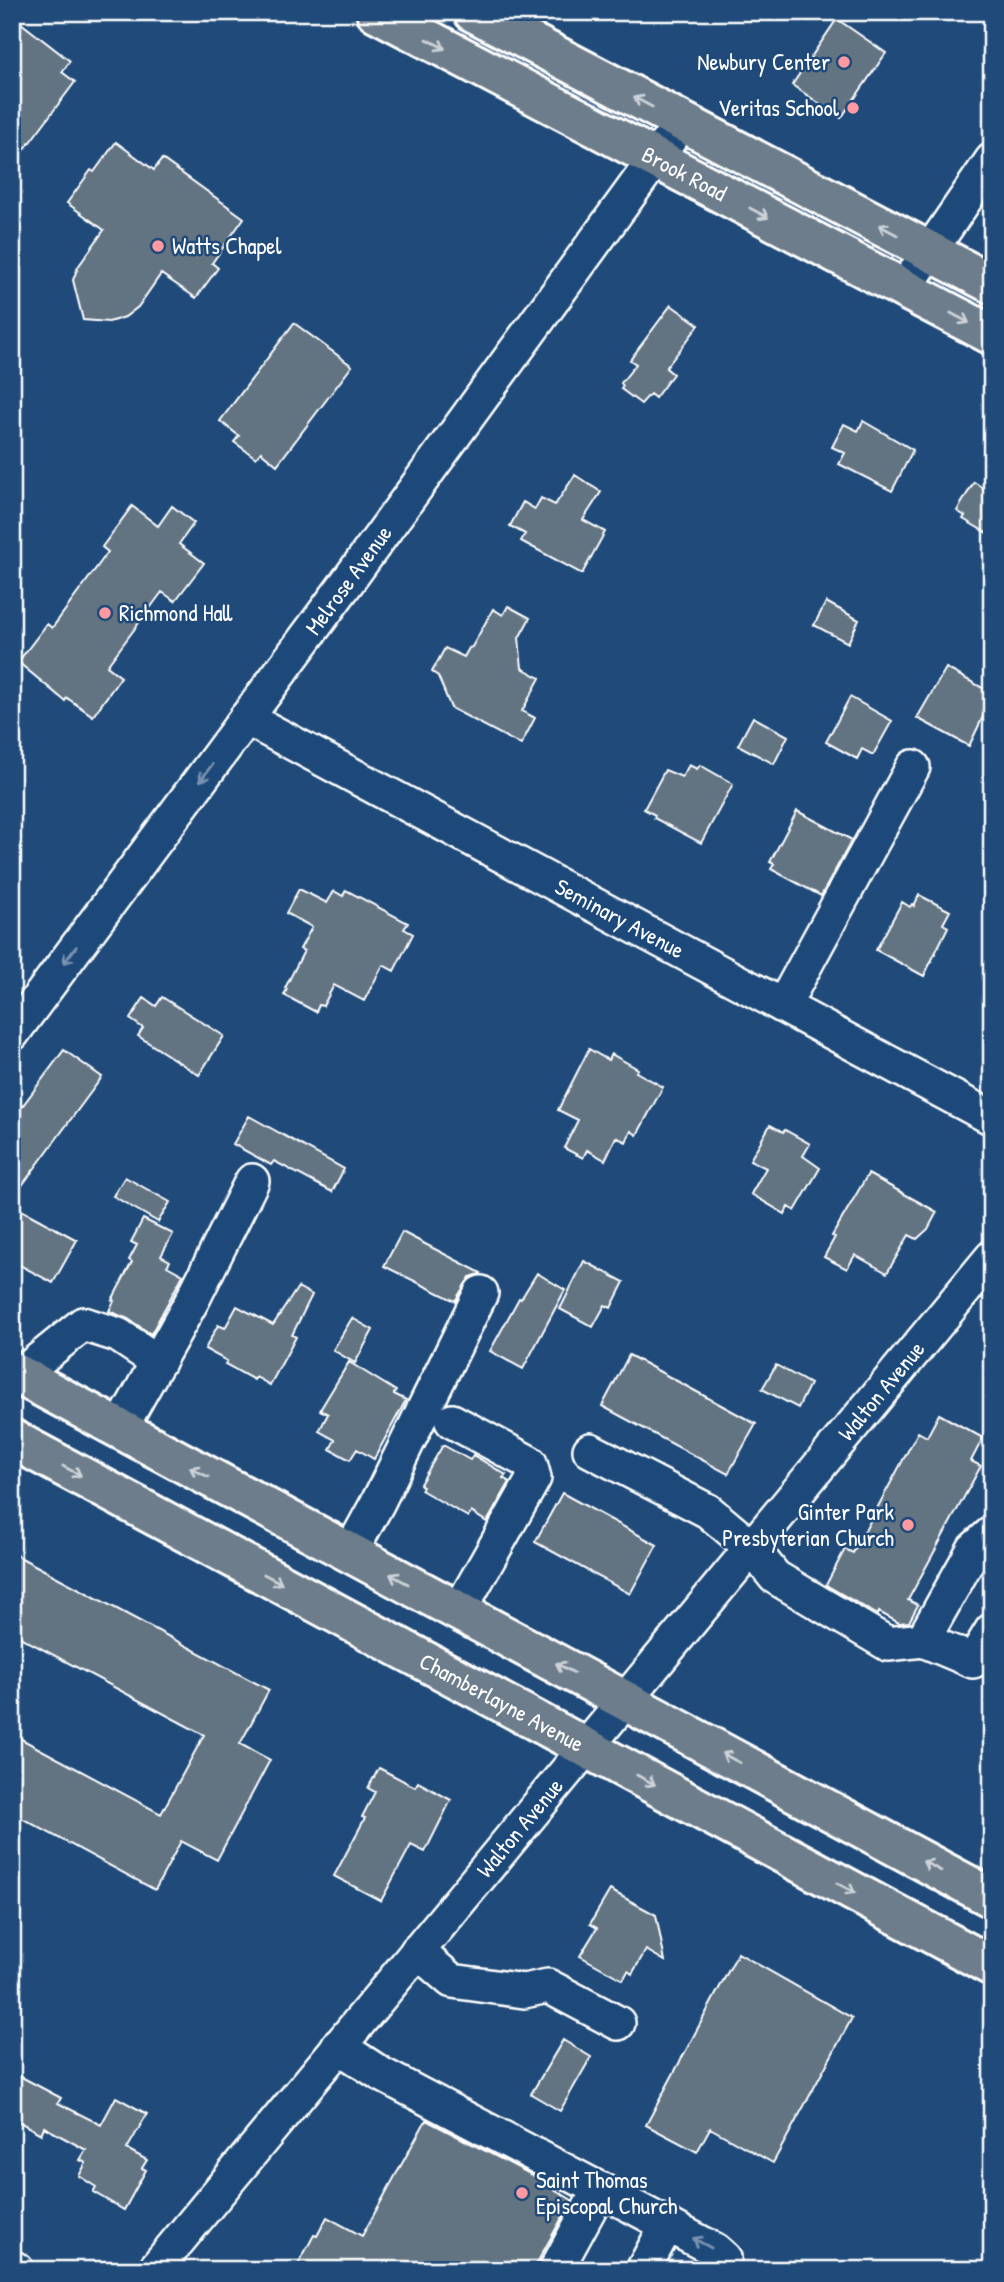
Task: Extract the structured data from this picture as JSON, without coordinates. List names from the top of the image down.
{
  "streets": {
    "main road": ["Brook Road", "Chamberlayne Avenue"],
    "street": ["Melrose Avenue", "Seminary Avenue", "Walton Avenue"]
  },
  "crossings": [
    ["Brook Road", "Melrose Avenue"],
    ["Melrose Avenue", "Seminary Avenue"],
    ["Walton Avenue", "Chamberlayne Avenue"]
  ],
  "places": [
    "Newbury Center",
    "Veritas School",
    "Watts Chapel",
    "Richmond Hall",
    "Ginter Park Presbyterian Church",
    "Saint Thomas Episcopal Church"
  ]
}
